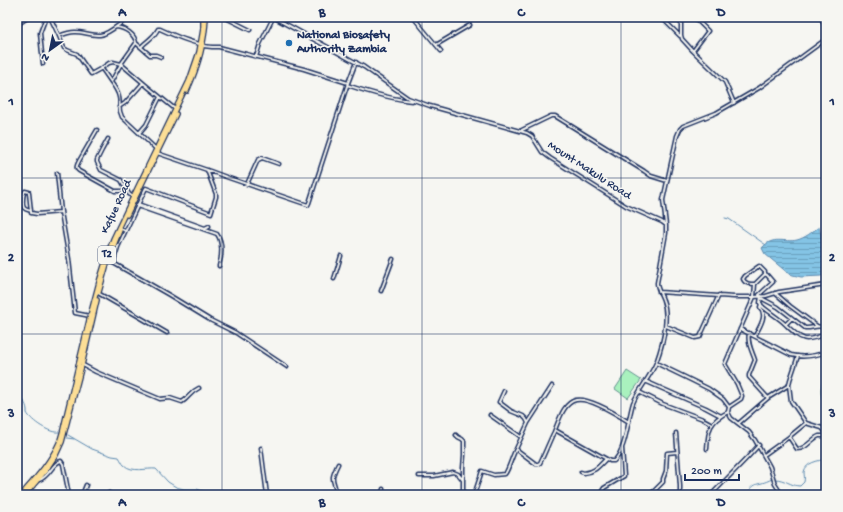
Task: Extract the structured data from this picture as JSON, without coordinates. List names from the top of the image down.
{
  "streets": {
    "highway": ["Kafue Road", "T2"],
    "street": ["Mount Makulu Road"]
  },
  "places": ["National Biosafety Authority Zambia"],
  "scale_bar": "200 m",
  "north": "bottom left",
  "grid": {
    "columns": [
      "A",
      "B",
      "C",
      "D"
    ],
    "rows": ["1", "2", "3"]
  }
}
